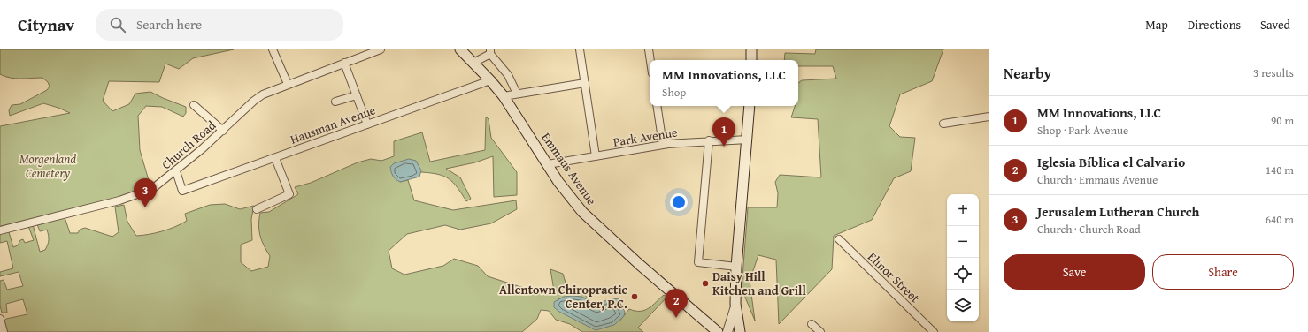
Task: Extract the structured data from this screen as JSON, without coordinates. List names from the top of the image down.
{
  "streets": {
    "main road": ["Emmaus Avenue"],
    "street": [
      "Hausman Avenue",
      "Park Avenue",
      "Church Road",
      "Elinor Street"
    ]
  },
  "crossings": [
    ["Hausman Avenue", "Church Road"],
    ["Hausman Avenue", "Emmaus Avenue"],
    ["Park Avenue", "Emmaus Avenue"]
  ],
  "parks": ["Morgenland Cemetery"],
  "places": ["Daisy Hill Kitchen and Grill", "Allentown Chiropractic Center, P.C."],
  "page": {
    "header": "Citynav",
    "search": "Search here",
    "nav": ["Map", "Directions", "Saved"],
    "heading": ["Nearby", "3 results"],
    "popup": ["MM Innovations, LLC", "Shop"],
    "list": [
      {
        "mark": "1",
        "name": "MM Innovations, LLC",
        "note": "Shop · Park Avenue",
        "value": "90 m"
      },
      {
        "mark": "2",
        "name": "Iglesia Bíblica el Calvario",
        "note": "Church · Emmaus Avenue",
        "value": "140 m"
      },
      {
        "mark": "3",
        "name": "Jerusalem Lutheran Church",
        "note": "Church · Church Road",
        "value": "640 m"
      }
    ],
    "pins": ["1", "3", "2"],
    "map_buttons": ["+", "−"],
    "buttons": ["Save", "Share"]
  }
}
